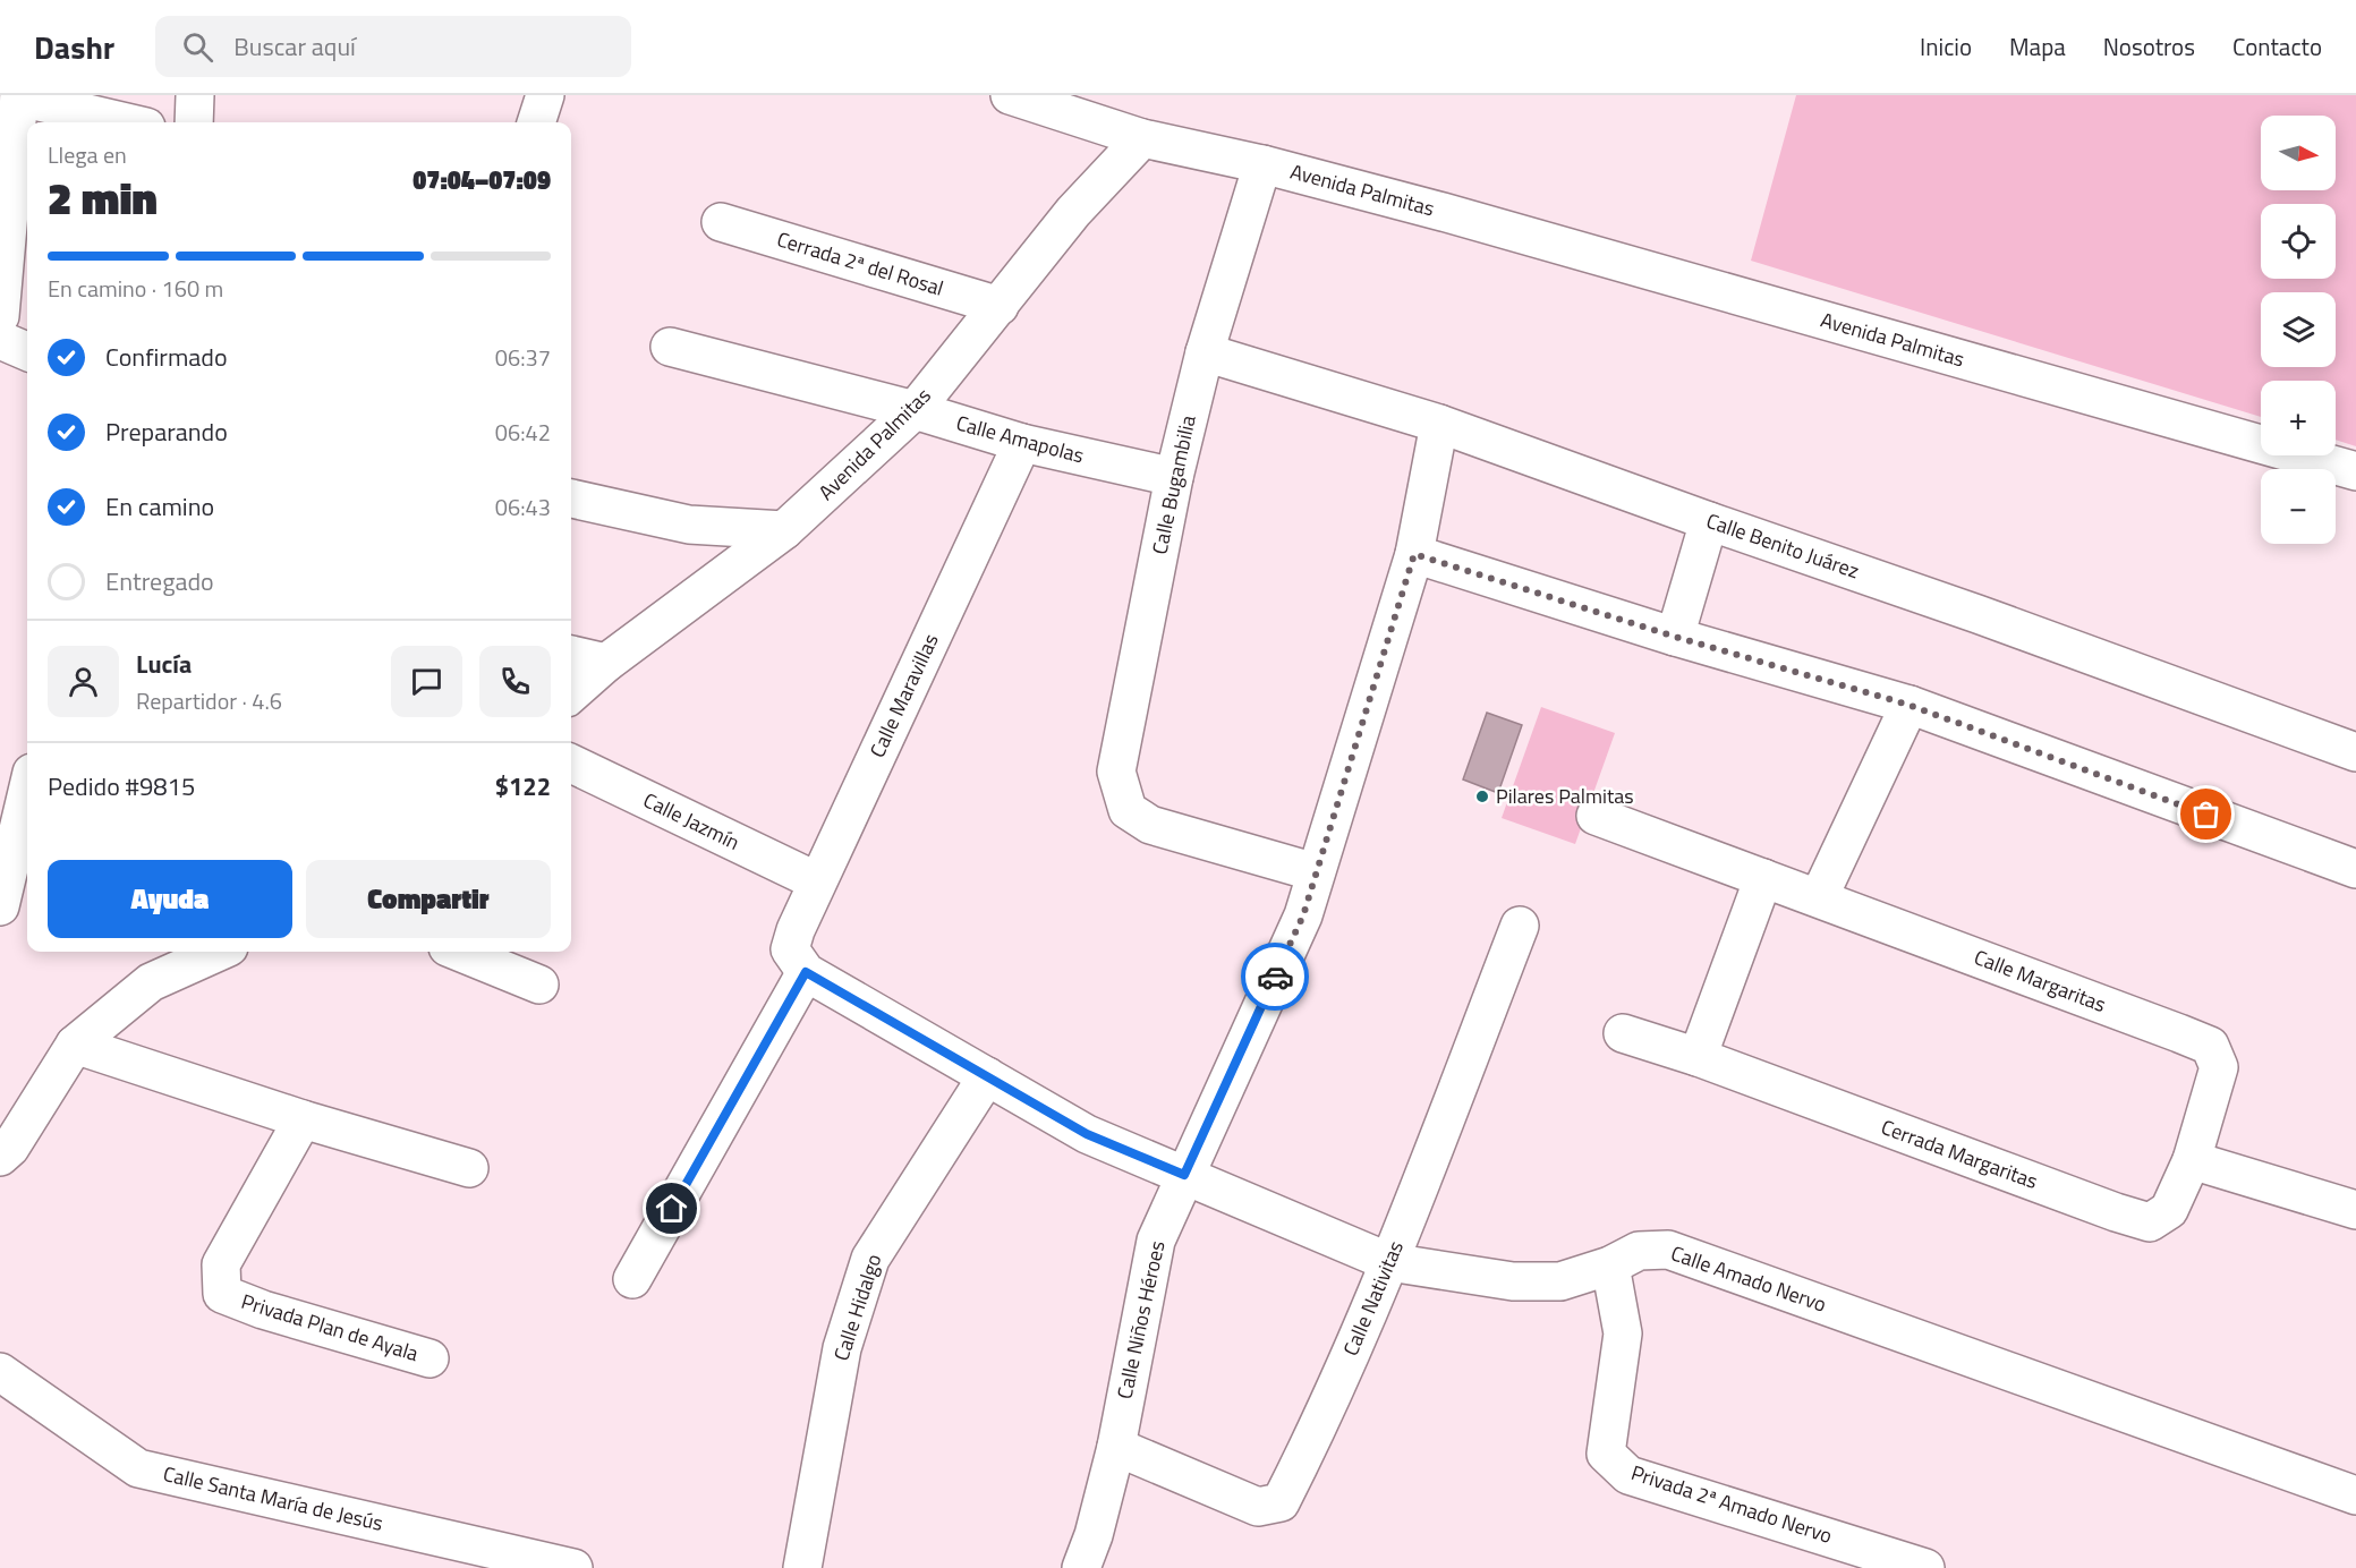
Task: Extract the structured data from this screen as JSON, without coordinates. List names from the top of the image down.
{
  "streets": {
    "street": [
      "Avenida Palmitas",
      "Cerrada 2ª del Rosal",
      "Calle Amapolas",
      "Calle Bugambilia",
      "Calle Benito Juárez",
      "Calle Maravillas",
      "Calle Jazmín",
      "Calle Margaritas",
      "Cerrada Margaritas",
      "Calle Amado Nervo",
      "Calle Nativitas",
      "Calle Hidalgo",
      "Calle Niños Héroes",
      "Privada Plan de Ayala",
      "Calle Santa María de Jesús",
      "Privada 2ª Amado Nervo"
    ]
  },
  "crossings": [
    ["Avenida Palmitas", "Cerrada 2ª del Rosal"],
    ["Avenida Palmitas", "Calle Amapolas"],
    ["Avenida Palmitas", "Calle Bugambilia"],
    ["Calle Amapolas", "Calle Bugambilia"],
    ["Calle Amapolas", "Calle Maravillas"],
    ["Calle Bugambilia", "Calle Benito Juárez"],
    ["Calle Bugambilia", "Calle Niños Héroes"],
    ["Calle Benito Juárez", "Calle Niños Héroes"],
    ["Calle Maravillas", "Calle Jazmín"],
    ["Calle Maravillas", "Calle Amado Nervo"],
    ["Calle Margaritas", "Cerrada Margaritas"],
    ["Calle Amado Nervo", "Calle Nativitas"],
    ["Calle Amado Nervo", "Calle Hidalgo"],
    ["Calle Amado Nervo", "Calle Niños Héroes"],
    ["Calle Amado Nervo", "Privada 2ª Amado Nervo"],
    ["Calle Nativitas", "Calle Niños Héroes"]
  ],
  "places": ["Pilares Palmitas"],
  "north": "right",
  "page": {
    "header": "Dashr",
    "search": "Buscar aquí",
    "nav": [
      "Inicio",
      "Mapa",
      "Nosotros",
      "Contacto"
    ],
    "map_buttons": ["+", "−"],
    "heading": ["2 min", "Llega en", "07:04–07:09"],
    "panel": [
      "Lucía",
      "Repartidor · 4.6",
      "Pedido #9815",
      "$122"
    ],
    "bar": "En camino · 160 m",
    "list": [
      ["Confirmado", "06:37"],
      ["Preparando", "06:42"],
      ["En camino", "06:43"],
      "Entregado"
    ],
    "buttons": ["Ayuda", "Compartir"]
  }
}
